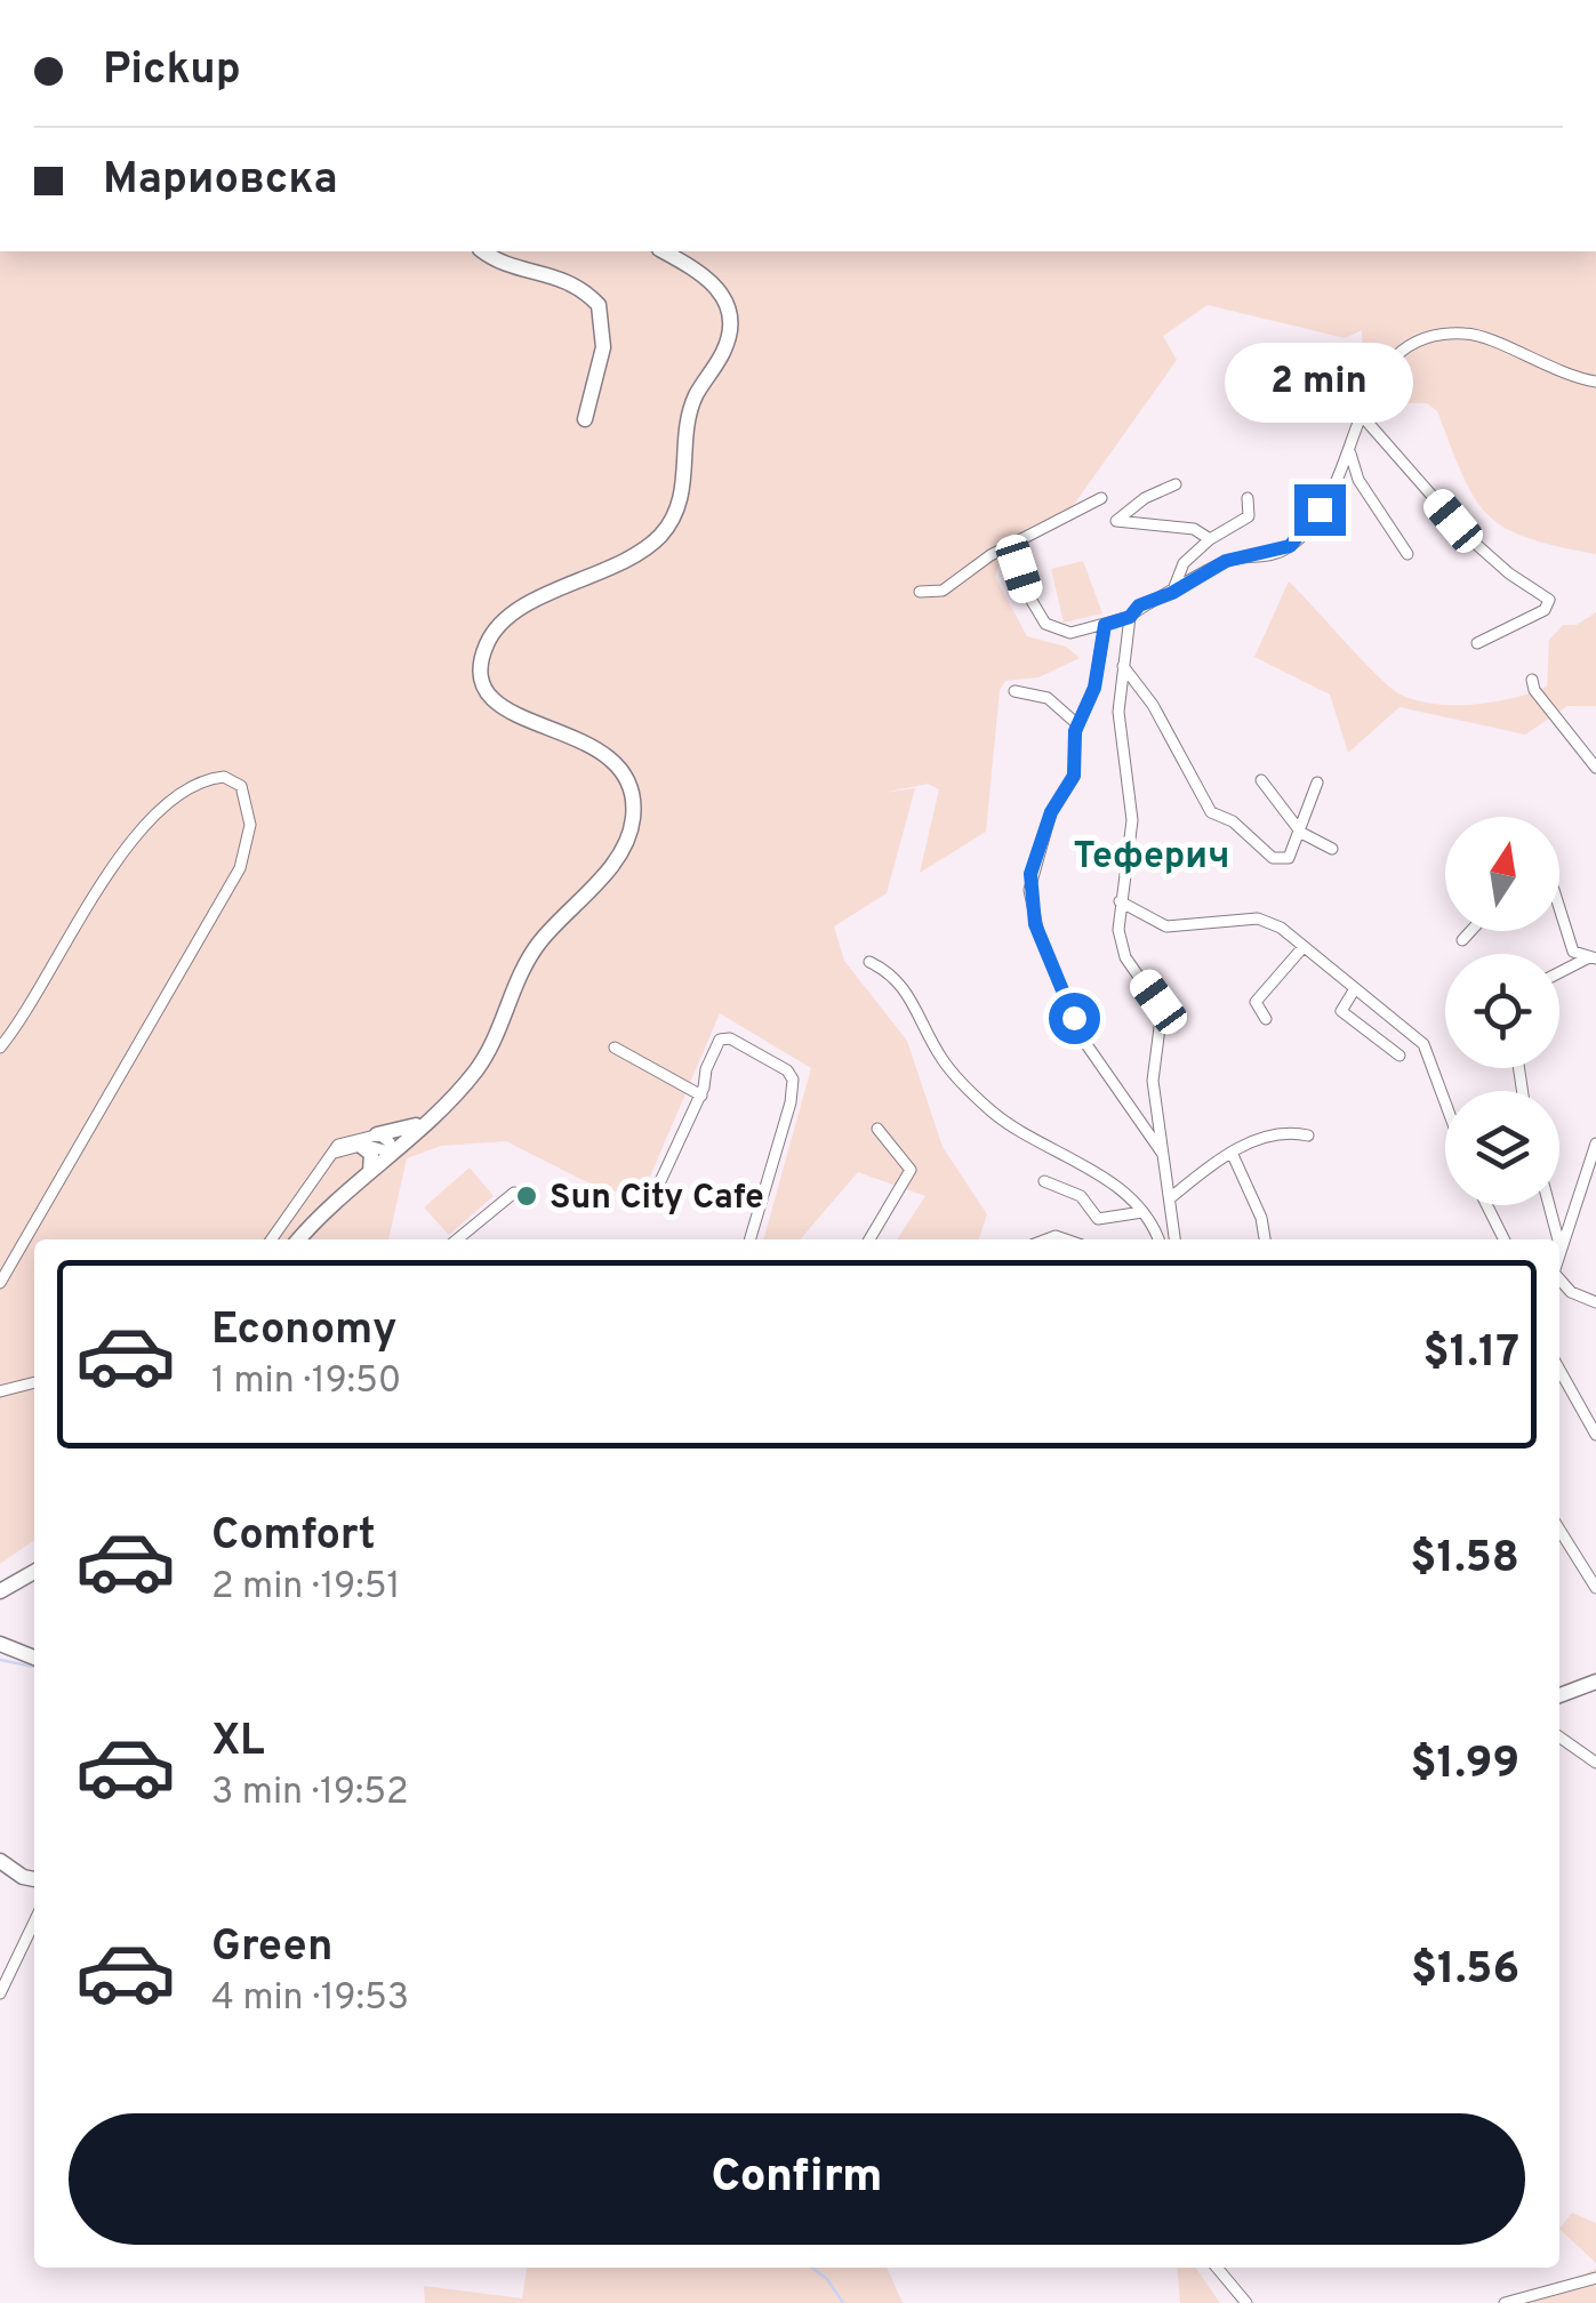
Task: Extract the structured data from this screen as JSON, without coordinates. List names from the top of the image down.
{
  "districts": ["Теферич"],
  "places": ["Sun City Cafe"],
  "north": "top",
  "page": {
    "banner": ["Pickup", "Мариовска"],
    "bubble": "2 min",
    "list": [
      {
        "name": "Economy",
        "note": "1 min · 19:50",
        "value": "$1.17"
      },
      {
        "name": "Comfort",
        "note": "2 min · 19:51",
        "value": "$1.58"
      },
      {
        "name": "XL",
        "note": "3 min · 19:52",
        "value": "$1.99"
      },
      {
        "name": "Green",
        "note": "4 min · 19:53",
        "value": "$1.56"
      }
    ],
    "buttons": "Confirm"
  }
}
